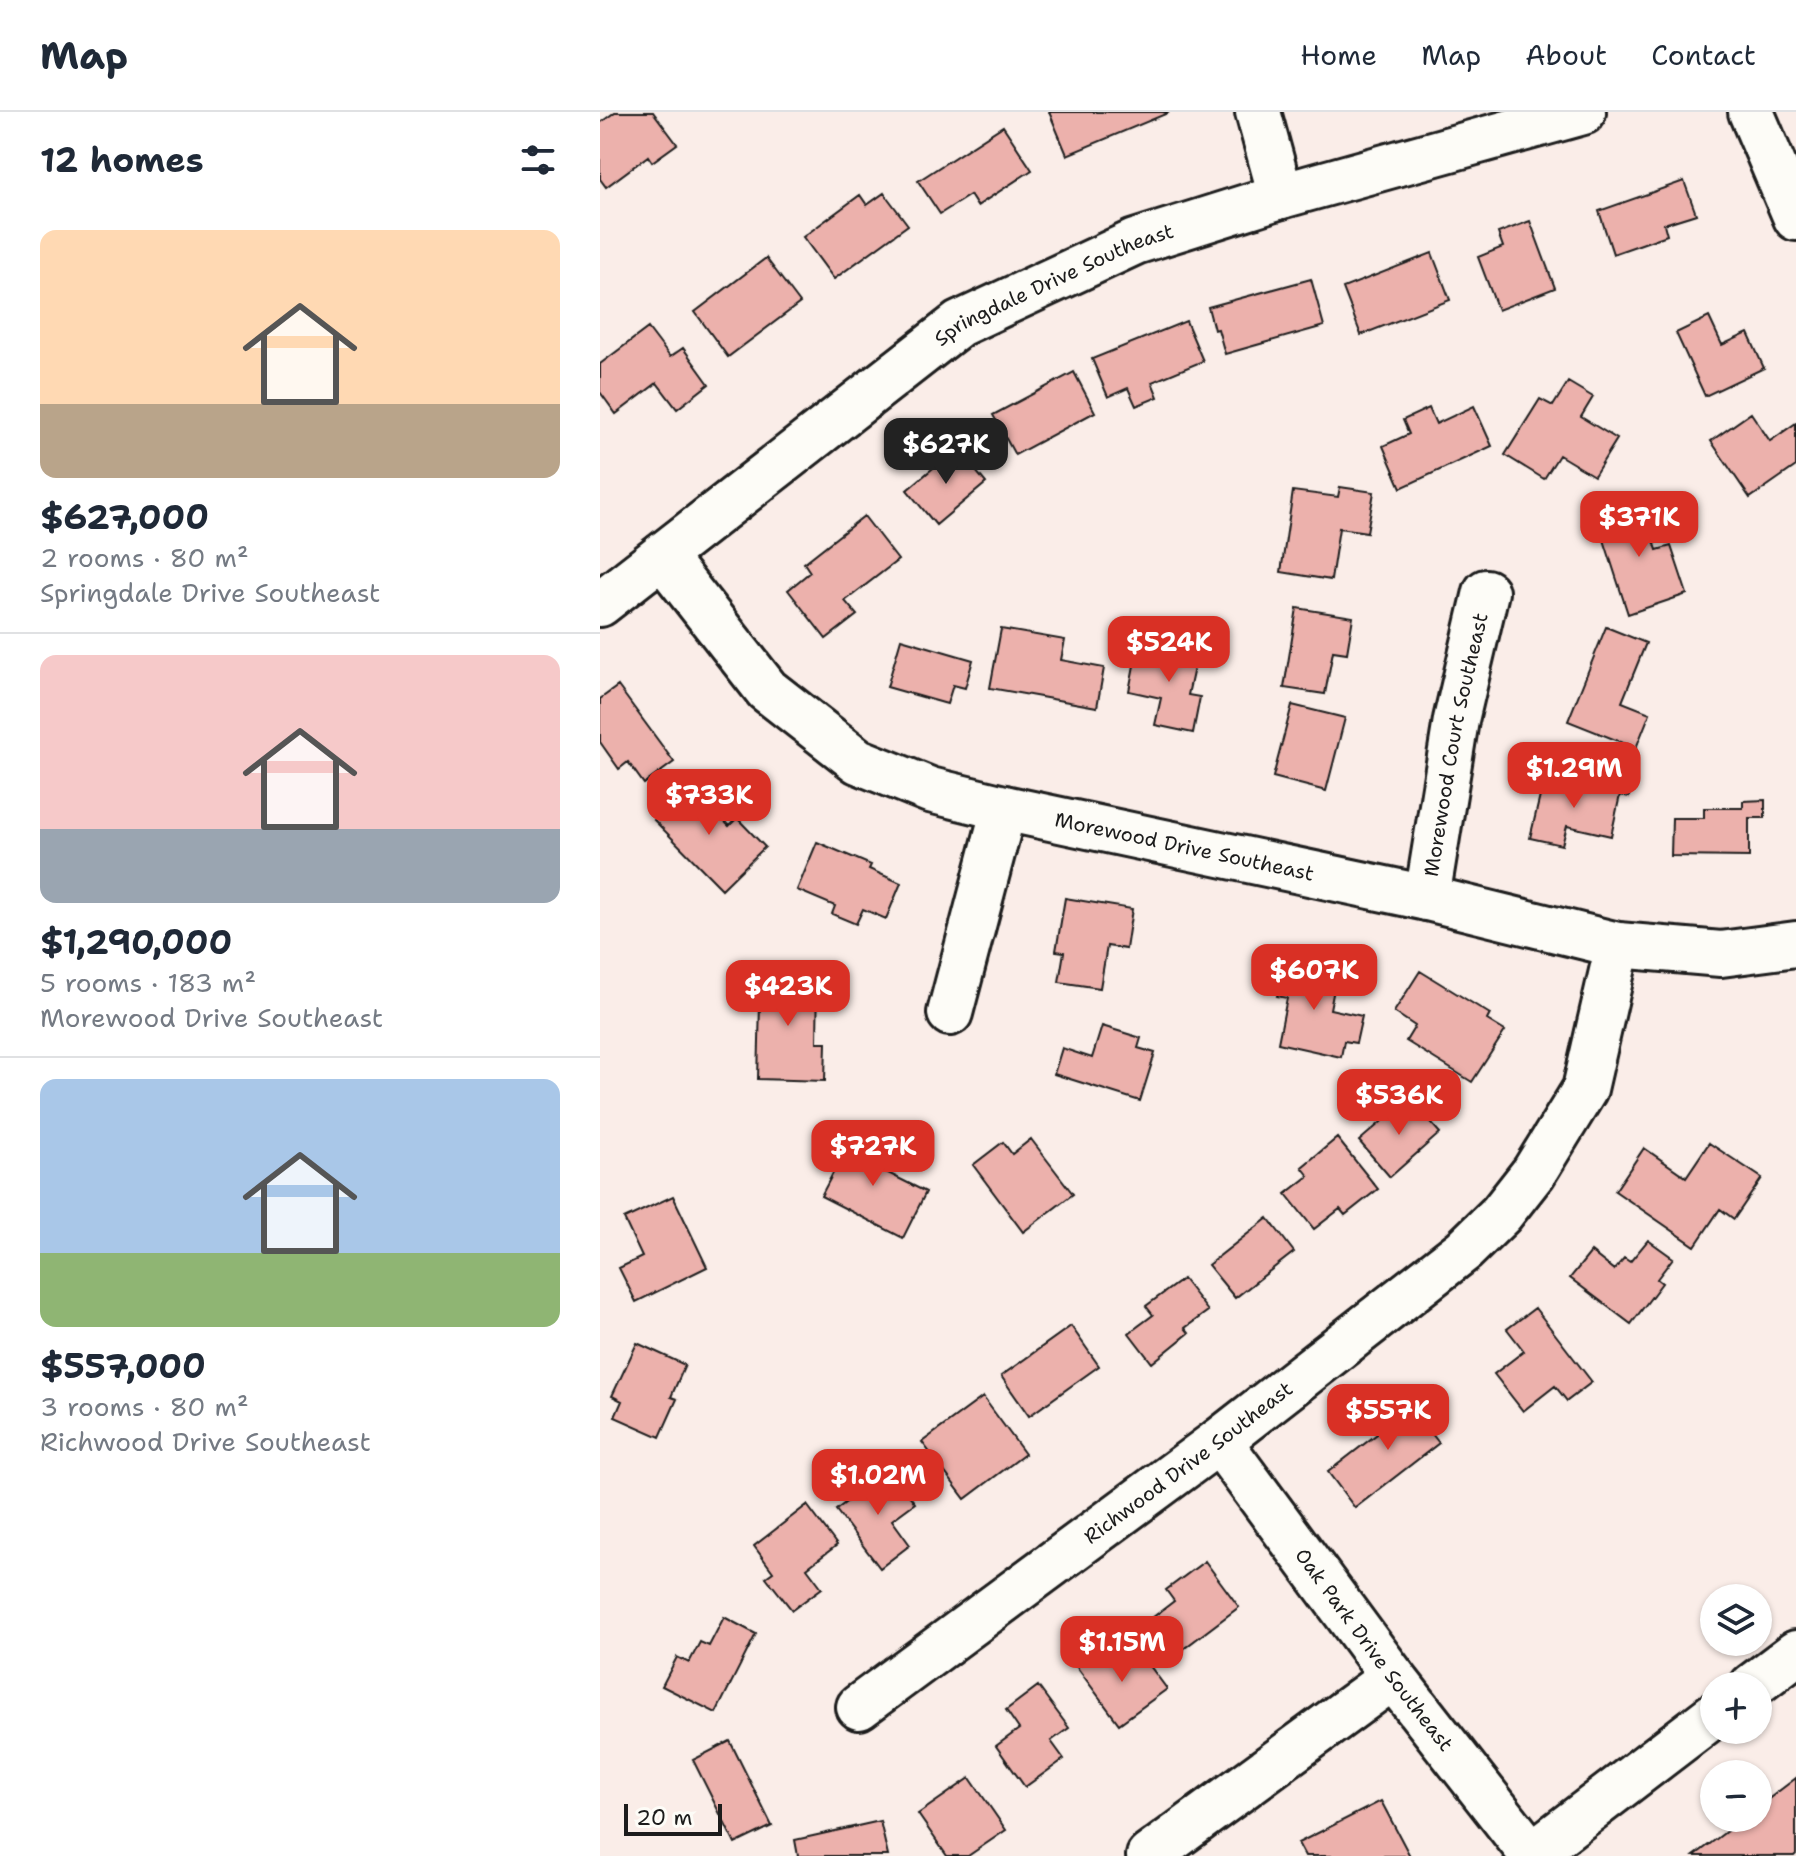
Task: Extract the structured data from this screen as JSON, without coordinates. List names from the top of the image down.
{
  "streets": {
    "street": [
      "Springdale Drive Southeast",
      "Morewood Court Southeast",
      "Morewood Drive Southeast",
      "Richwood Drive Southeast",
      "Oak Park Drive Southeast"
    ]
  },
  "crossings": [
    ["Springdale Drive Southeast", "Morewood Drive Southeast"],
    ["Morewood Court Southeast", "Morewood Drive Southeast"],
    ["Morewood Drive Southeast", "Richwood Drive Southeast"],
    ["Richwood Drive Southeast", "Oak Park Drive Southeast"]
  ],
  "scale_bar": "20 m",
  "page": {
    "header": "Map",
    "nav": [
      "Home",
      "Map",
      "About",
      "Contact"
    ],
    "heading": "12 homes",
    "list": [
      {
        "name": "$627,000",
        "note": "2 rooms · 80 m² · Springdale Drive Southeast"
      },
      {
        "name": "$1,290,000",
        "note": "5 rooms · 183 m² · Morewood Drive Southeast"
      },
      {
        "name": "$557,000",
        "note": "3 rooms · 80 m² · Richwood Drive Southeast"
      }
    ],
    "price": [
      "$627K",
      "$371K",
      "$524K",
      "$1.29M",
      "$733K",
      "$607K",
      "$423K",
      "$536K",
      "$727K",
      "$557K",
      "$1.02M",
      "$1.15M"
    ],
    "map_buttons": ["+", "−"],
    "scale": "20 m"
  }
}
